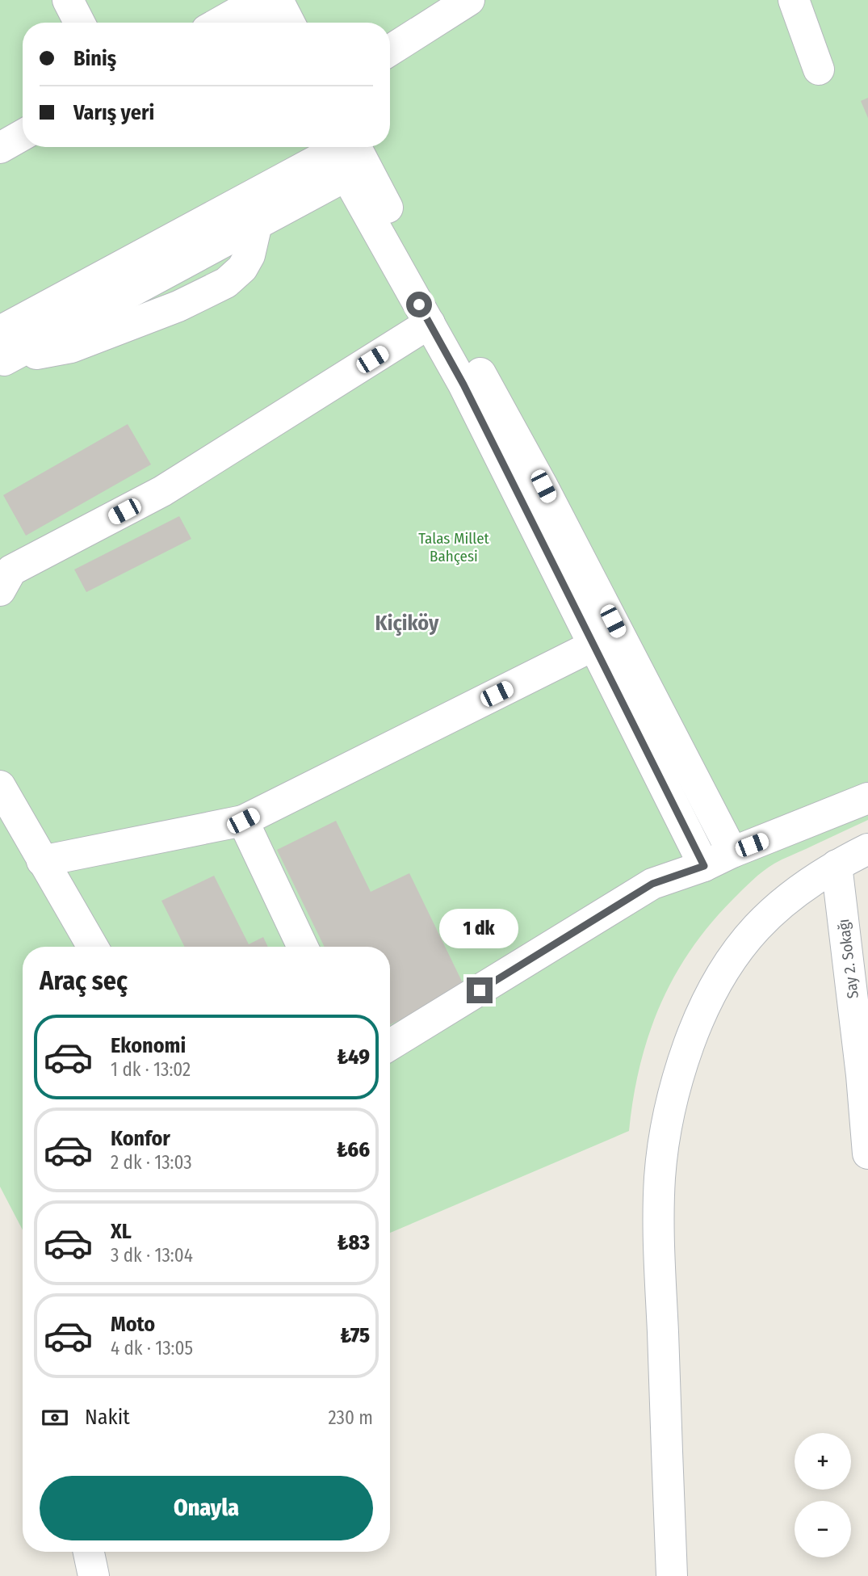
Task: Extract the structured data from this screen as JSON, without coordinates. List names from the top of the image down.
{
  "streets": {
    "street": ["Say 2. Sokağı"]
  },
  "districts": ["Kiçiköy"],
  "parks": ["Talas Millet Bahçesi"],
  "page": {
    "banner": ["Biniş", "Varış yeri"],
    "bubble": "1 dk",
    "heading": "Araç seç",
    "list": [
      {
        "name": "Ekonomi",
        "note": "1 dk · 13:02",
        "value": "₺49"
      },
      {
        "name": "Konfor",
        "note": "2 dk · 13:03",
        "value": "₺66"
      },
      {
        "name": "XL",
        "note": "3 dk · 13:04",
        "value": "₺83"
      },
      {
        "name": "Moto",
        "note": "4 dk · 13:05",
        "value": "₺75"
      }
    ],
    "pay": ["Nakit", "230 m"],
    "map_buttons": ["+", "−"],
    "buttons": "Onayla"
  }
}
